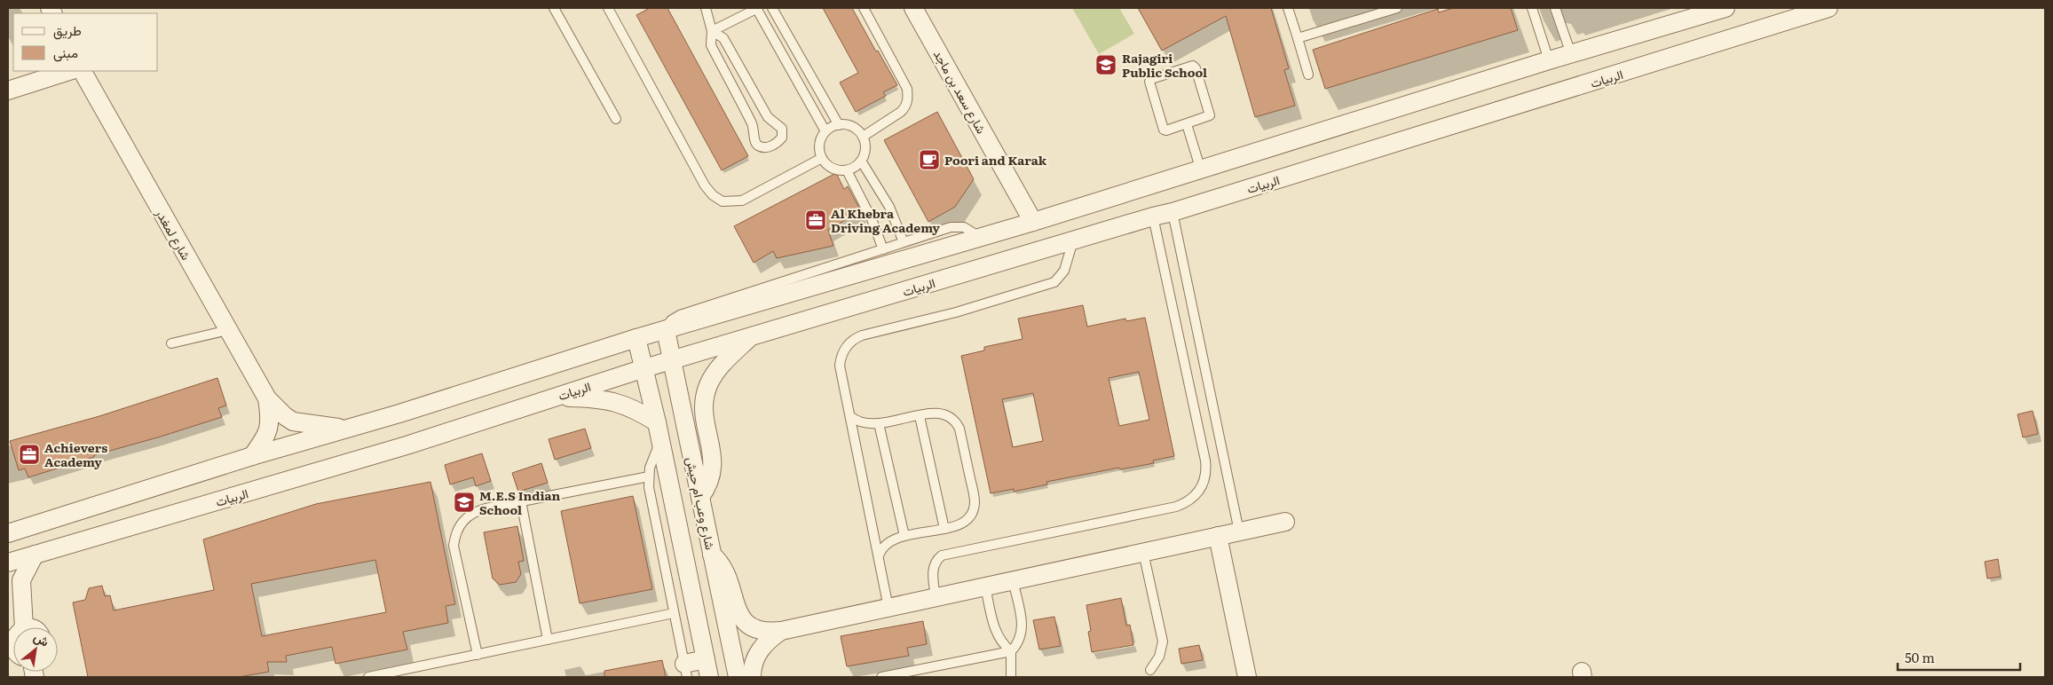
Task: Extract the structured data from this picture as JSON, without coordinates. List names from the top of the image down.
{
  "streets": {
    "street": [
      "الربيات",
      "شارع سعد بن ماجد",
      "شارع لمغدر",
      "شارع وعب ام حيش"
    ]
  },
  "crossings": [
    ["الربيات", "شارع وعب ام حيش"]
  ],
  "places": {
    "school or university": ["Rajagiri Public School", "M.E.S Indian School"],
    "cafe": ["Poori and Karak"],
    "office": ["Al Khebra Driving Academy", "Achievers Academy"]
  },
  "legend": ["طريق", "مبنى"],
  "scale_bar": "50 m",
  "north": "top right"
}
